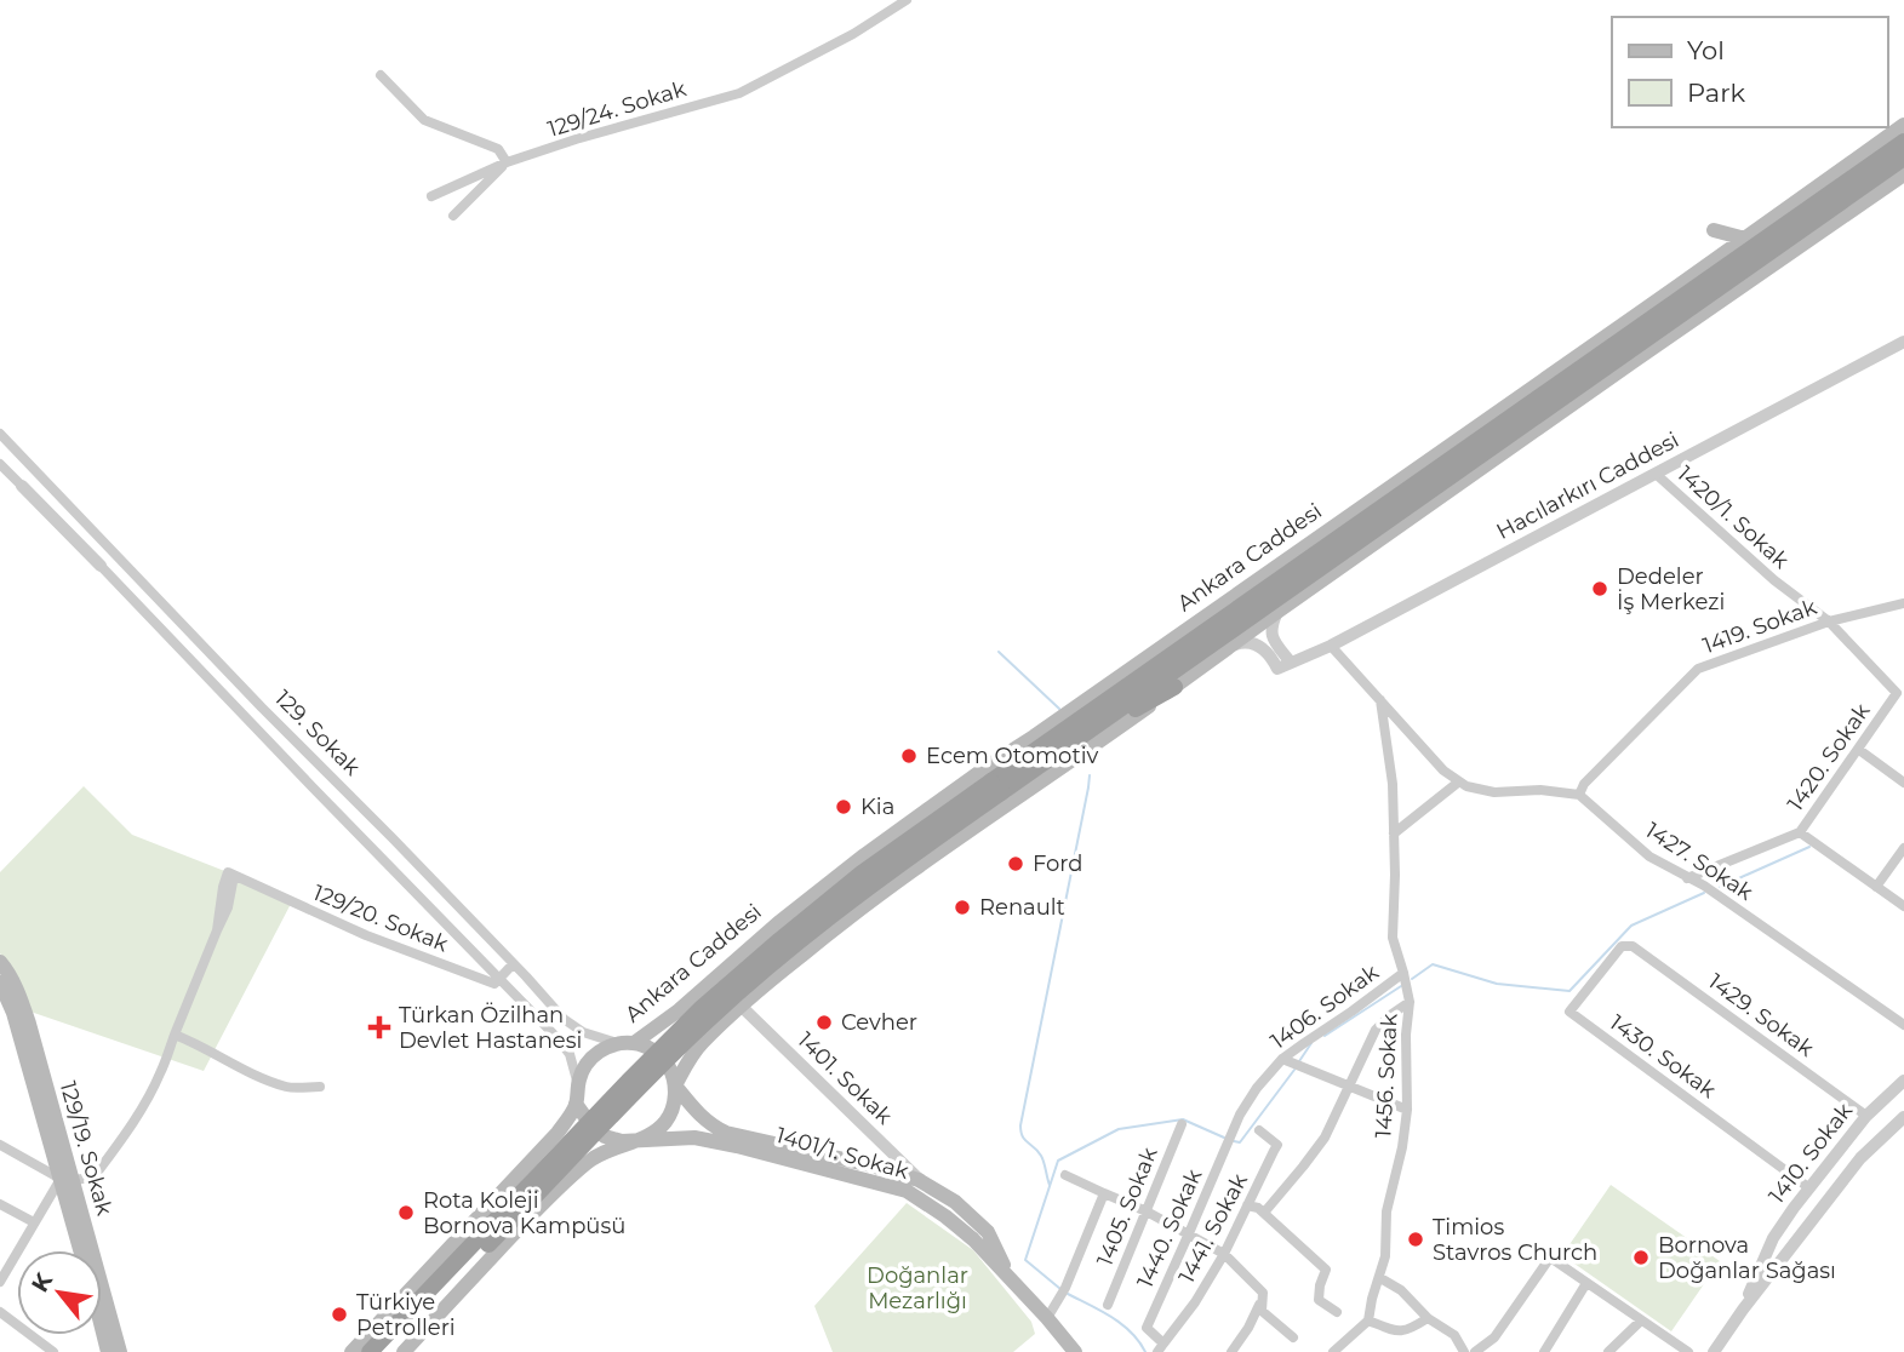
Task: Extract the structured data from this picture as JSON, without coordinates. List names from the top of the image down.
{
  "streets": {
    "highway": ["Ankara Caddesi"],
    "main road": ["129/19. Sokak", "1401/1. Sokak"],
    "street": [
      "129/24. Sokak",
      "Hacılarkırı Caddesi",
      "1420/1. Sokak",
      "1419. Sokak",
      "129. Sokak",
      "1420. Sokak",
      "1427. Sokak",
      "129/20. Sokak",
      "1406. Sokak",
      "1429. Sokak",
      "1430. Sokak",
      "1456. Sokak",
      "1401. Sokak",
      "1410. Sokak",
      "1405. Sokak",
      "1440. Sokak",
      "1441. Sokak"
    ]
  },
  "crossings": [
    ["Hacılarkırı Caddesi", "1420/1. Sokak"],
    ["1420/1. Sokak", "1419. Sokak"],
    ["1420/1. Sokak", "1420. Sokak"],
    ["Ankara Caddesi", "129. Sokak"],
    ["Ankara Caddesi", "1401/1. Sokak"],
    ["1419. Sokak", "1427. Sokak"],
    ["129. Sokak", "129/20. Sokak"],
    ["129. Sokak", "1401/1. Sokak"],
    ["1420. Sokak", "1427. Sokak"],
    ["1406. Sokak", "1456. Sokak"],
    ["1406. Sokak", "1440. Sokak"],
    ["1429. Sokak", "1430. Sokak"],
    ["1429. Sokak", "1410. Sokak"],
    ["1430. Sokak", "1410. Sokak"],
    ["1401. Sokak", "1401/1. Sokak"],
    ["1440. Sokak", "1441. Sokak"]
  ],
  "parks": ["Doğanlar Mezarlığı"],
  "places": {
    "other": [
      "Dedeler İş Merkezi",
      "Ecem Otomotiv",
      "Kia",
      "Ford",
      "Renault",
      "Cevher",
      "Rota Koleji Bornova Kampüsü",
      "Timios Stavros Church",
      "Bornova Doğanlar Sağası",
      "Türkiye Petrolleri"
    ],
    "health": ["Türkan Özilhan Devlet Hastanesi"]
  },
  "legend": ["Yol", "Park"],
  "north": "top left"
}
